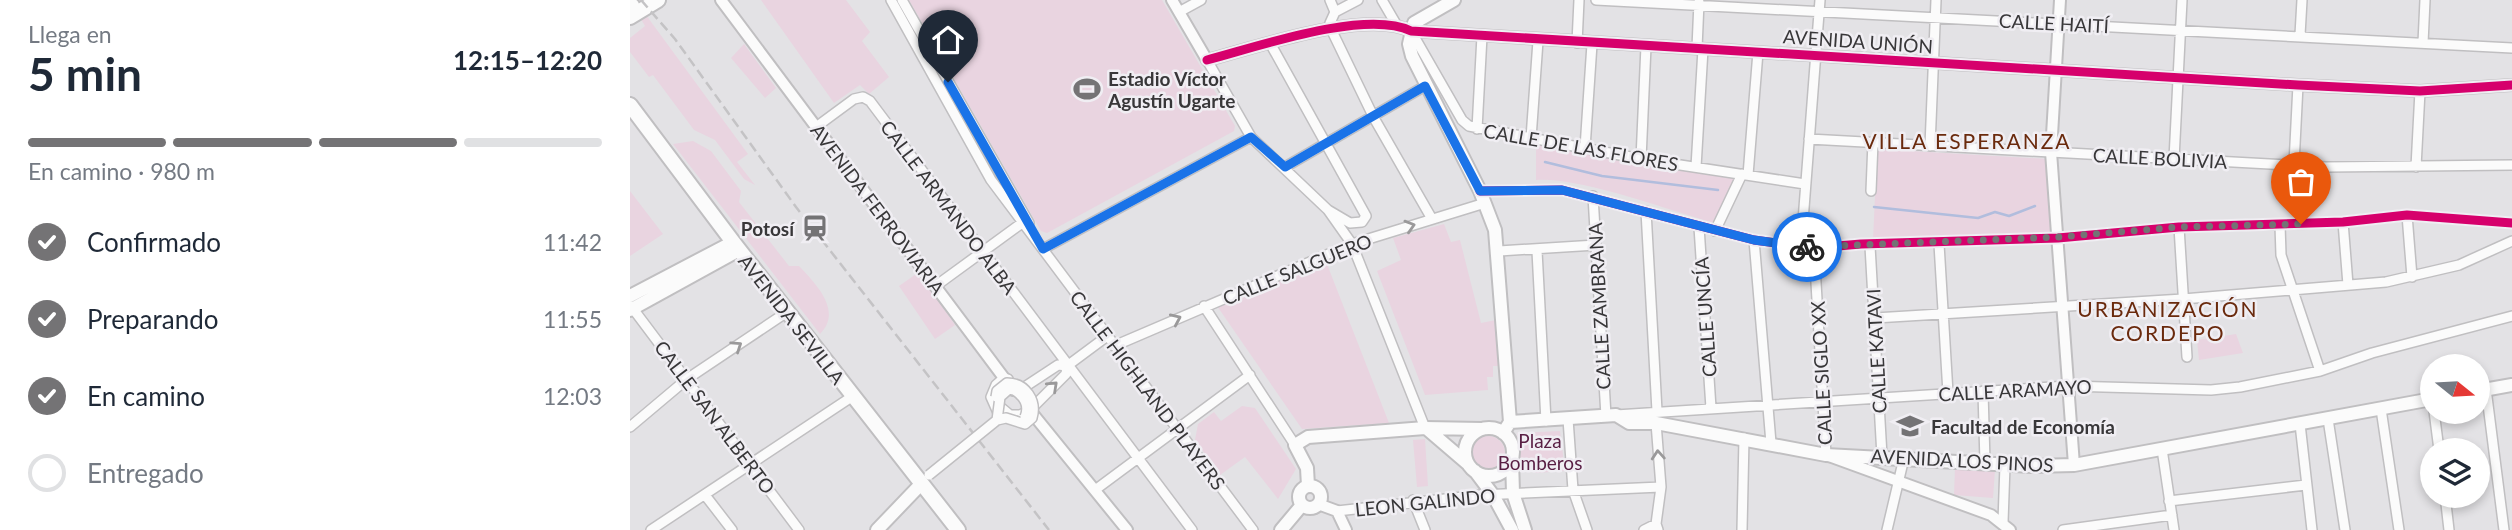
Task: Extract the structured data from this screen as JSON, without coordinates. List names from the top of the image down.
{
  "streets": {
    "main road": ["AVENIDA SEVILLA", "AVENIDA LOS PINOS"],
    "street": [
      "CALLE HAITÍ",
      "AVENIDA UNIÓN",
      "CALLE DE LAS FLORES",
      "CALLE BOLIVIA",
      "CALLE ARMANDO ALBA",
      "AVENIDA FERROVIARIA",
      "CALLE SALGUERO",
      "CALLE ZAMBRANA",
      "CALLE UNCÍA",
      "CALLE KATAVI",
      "CALLE SIGLO XX",
      "CALLE HIGHLAND PLAYERS",
      "CALLE ARAMAYO",
      "CALLE SAN ALBERTO",
      "LEON GALINDO"
    ]
  },
  "crossings": [
    ["AVENIDA UNIÓN", "CALLE DE LAS FLORES"],
    ["CALLE ARMANDO ALBA", "AVENIDA FERROVIARIA"],
    ["CALLE SALGUERO", "CALLE ZAMBRANA"],
    ["CALLE SALGUERO", "CALLE UNCÍA"],
    ["CALLE SALGUERO", "CALLE KATAVI"],
    ["CALLE SALGUERO", "CALLE SIGLO XX"],
    ["CALLE SALGUERO", "CALLE HIGHLAND PLAYERS"],
    ["CALLE ZAMBRANA", "AVENIDA LOS PINOS"],
    ["CALLE UNCÍA", "CALLE ARAMAYO"],
    ["CALLE KATAVI", "CALLE ARAMAYO"],
    ["CALLE KATAVI", "AVENIDA LOS PINOS"],
    ["CALLE SIGLO XX", "CALLE ARAMAYO"],
    ["CALLE SIGLO XX", "AVENIDA LOS PINOS"],
    ["CALLE ARAMAYO", "AVENIDA LOS PINOS"]
  ],
  "districts": ["VILLA ESPERANZA", "URBANIZACIÓN CORDEPO"],
  "parks": ["Plaza Bomberos"],
  "places": {
    "sports": ["Estadio Víctor Agustín Ugarte"],
    "station": ["Potosí"],
    "school or university": ["Facultad de Economía"]
  },
  "north": "right",
  "page": {
    "heading": ["5 min", "Llega en", "12:15–12:20"],
    "bar": "En camino · 980 m",
    "list": [
      ["Confirmado", "11:42"],
      ["Preparando", "11:55"],
      ["En camino", "12:03"],
      "Entregado"
    ]
  }
}
